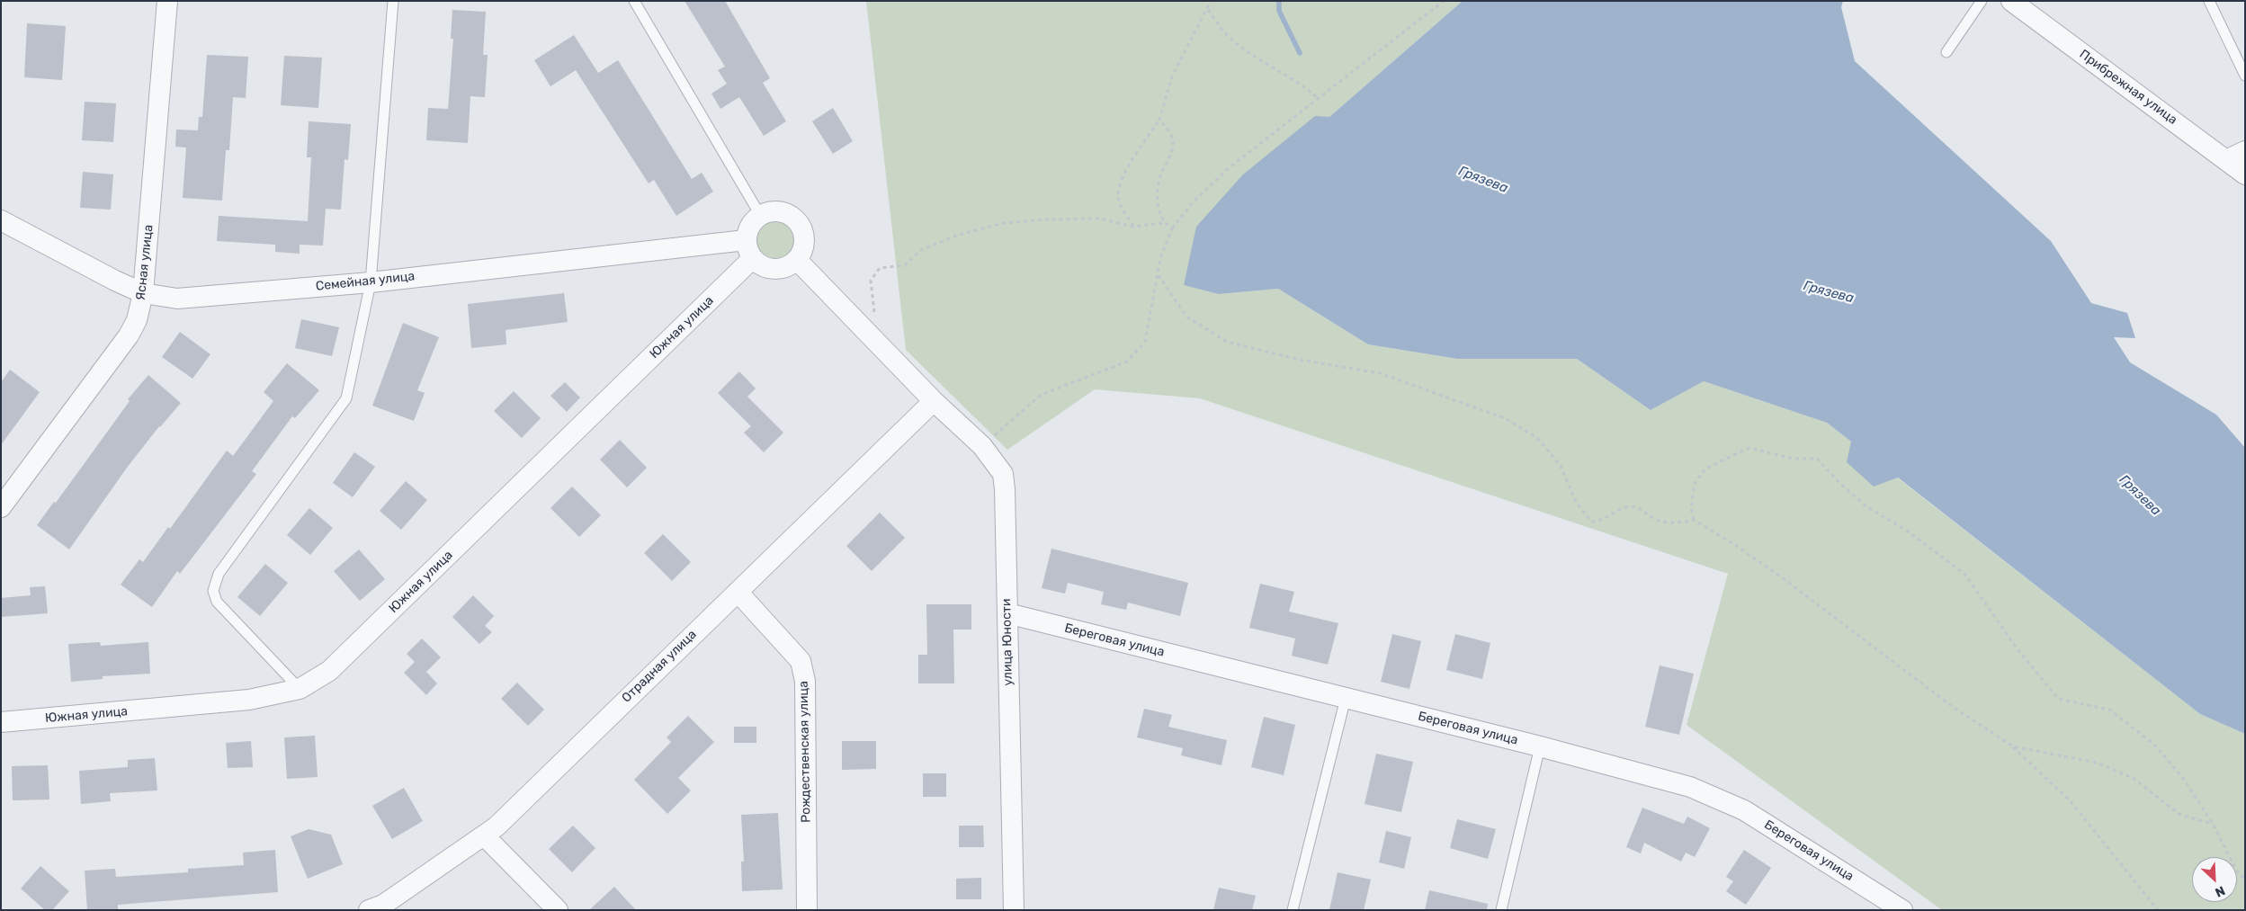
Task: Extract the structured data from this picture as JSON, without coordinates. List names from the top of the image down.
{
  "streets": {
    "street": [
      "Прибрежная улица",
      "Ясная улица",
      "Семейная улица",
      "Южная улица",
      "Береговая улица",
      "улица Юности",
      "Отрадная улица",
      "Рождественская улица"
    ]
  },
  "crossings": [
    ["Ясная улица", "Семейная улица"],
    ["Семейная улица", "Южная улица"],
    ["Семейная улица", "улица Юности"],
    ["Южная улица", "улица Юности"],
    ["Береговая улица", "улица Юности"],
    ["улица Юности", "Отрадная улица"],
    ["Отрадная улица", "Рождественская улица"]
  ],
  "water": ["Грязева"],
  "north": "bottom right"
}
